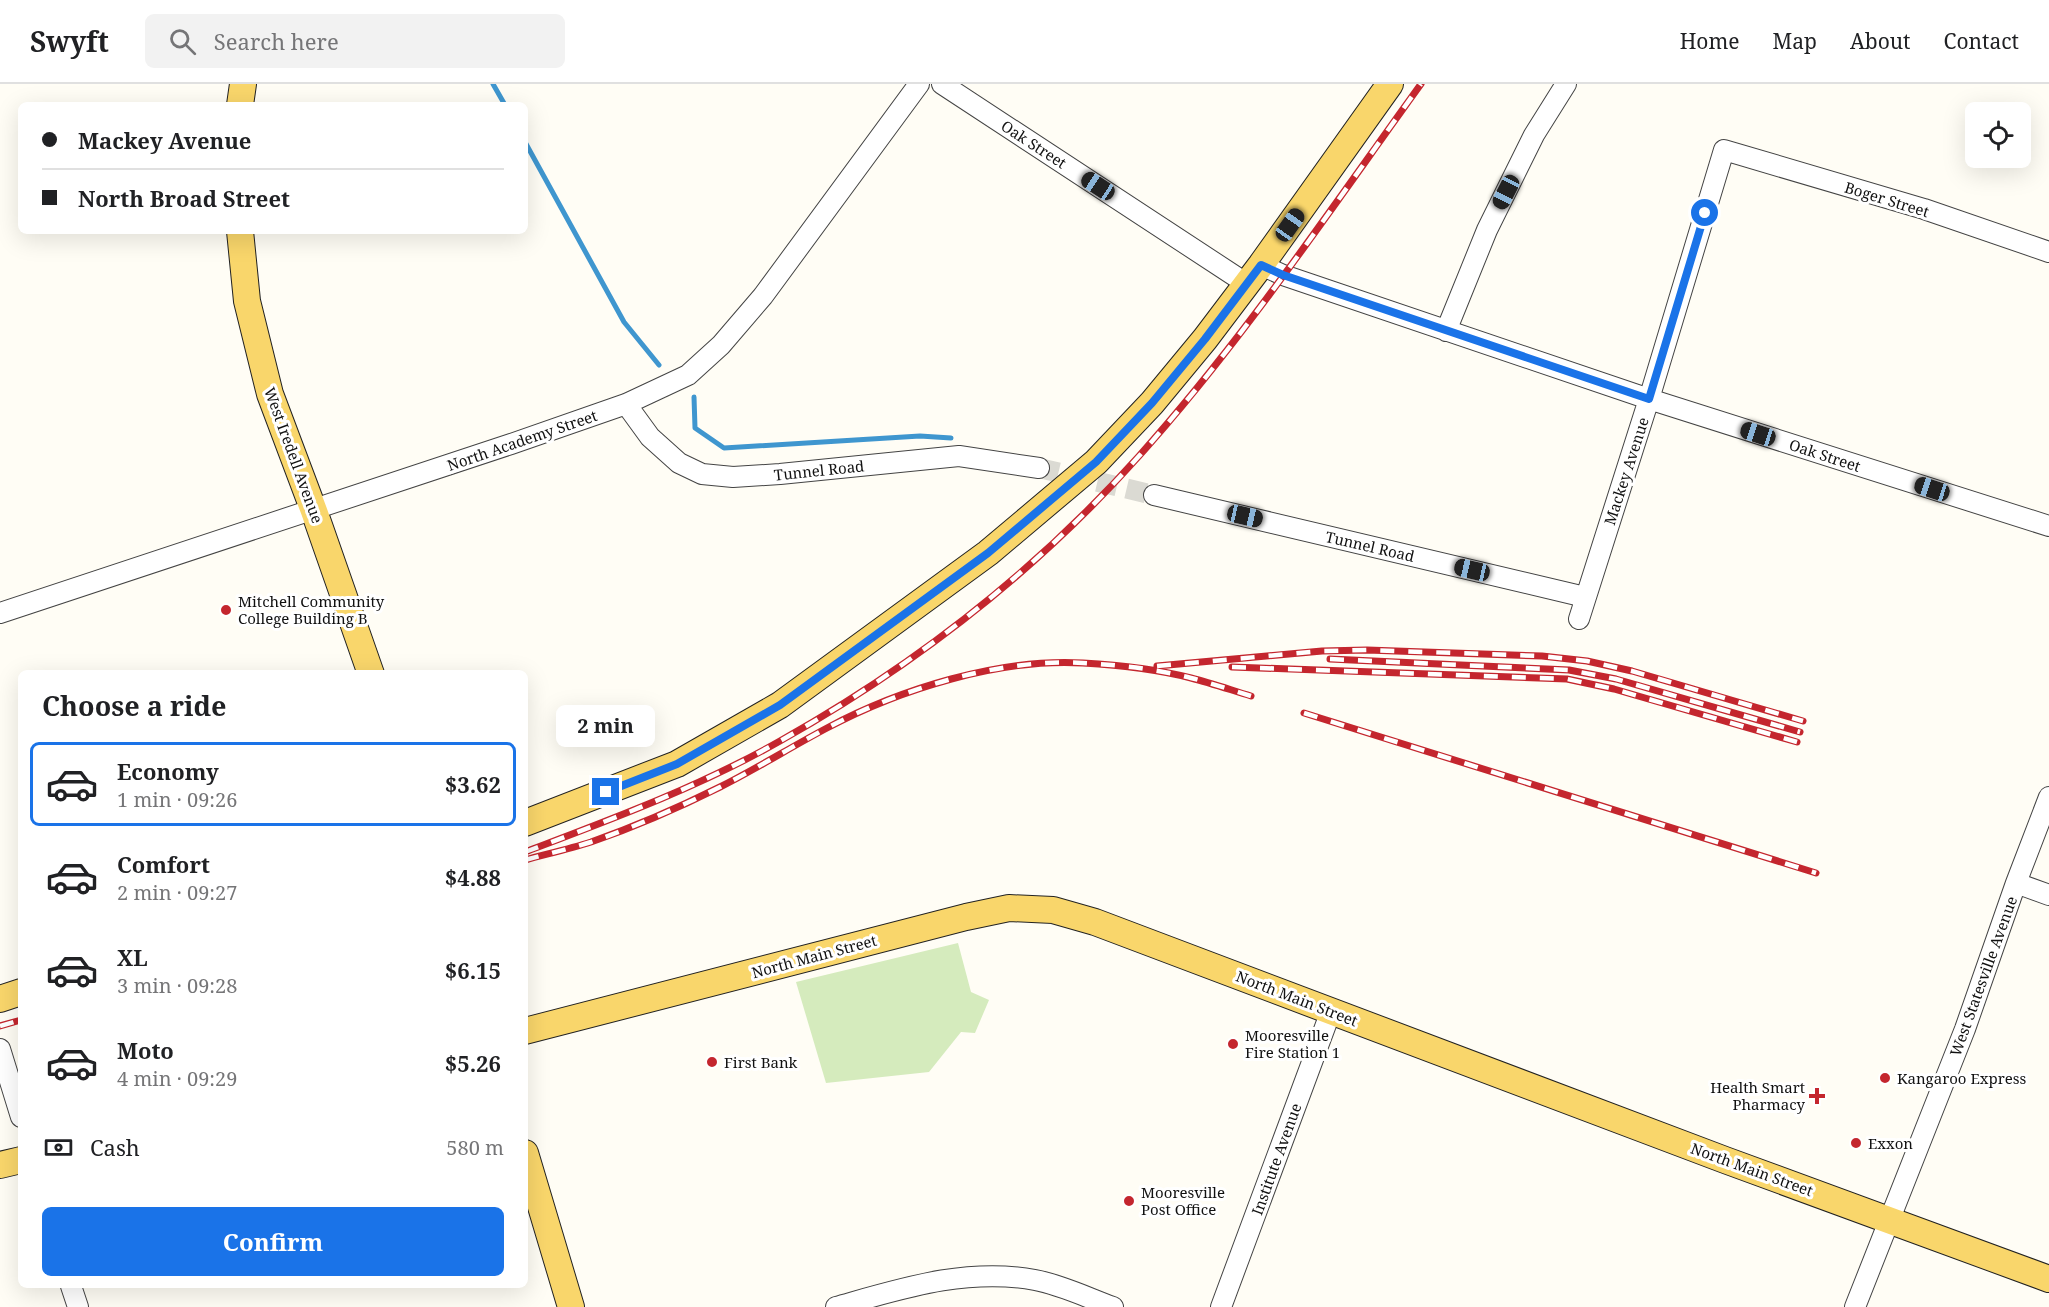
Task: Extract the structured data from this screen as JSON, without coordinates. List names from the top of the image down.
{
  "streets": {
    "main road": ["West Iredell Avenue", "North Main Street"],
    "street": [
      "Oak Street",
      "Boger Street",
      "North Academy Street",
      "Tunnel Road",
      "Mackey Avenue",
      "West Statesville Avenue",
      "Institute Avenue"
    ]
  },
  "crossings": [
    ["Oak Street", "Mackey Avenue"],
    ["Boger Street", "Mackey Avenue"],
    ["North Academy Street", "West Iredell Avenue"],
    ["North Academy Street", "Tunnel Road"],
    ["Tunnel Road", "Mackey Avenue"],
    ["North Main Street", "West Statesville Avenue"],
    ["North Main Street", "Institute Avenue"]
  ],
  "places": {
    "other": [
      "Mitchell Community College Building B",
      "Mooresville Fire Station 1",
      "First Bank",
      "Kangaroo Express",
      "Exxon",
      "Mooresville Post Office"
    ],
    "health": ["Health Smart Pharmacy"]
  },
  "page": {
    "header": "Swyft",
    "search": "Search here",
    "nav": [
      "Home",
      "Map",
      "About",
      "Contact"
    ],
    "banner": ["Mackey Avenue", "North Broad Street"],
    "heading": "Choose a ride",
    "bubble": "2 min",
    "list": [
      {
        "name": "Economy",
        "note": "1 min · 09:26",
        "value": "$3.62"
      },
      {
        "name": "Comfort",
        "note": "2 min · 09:27",
        "value": "$4.88"
      },
      {
        "name": "XL",
        "note": "3 min · 09:28",
        "value": "$6.15"
      },
      {
        "name": "Moto",
        "note": "4 min · 09:29",
        "value": "$5.26"
      }
    ],
    "pay": ["Cash", "580 m"],
    "buttons": "Confirm"
  }
}
